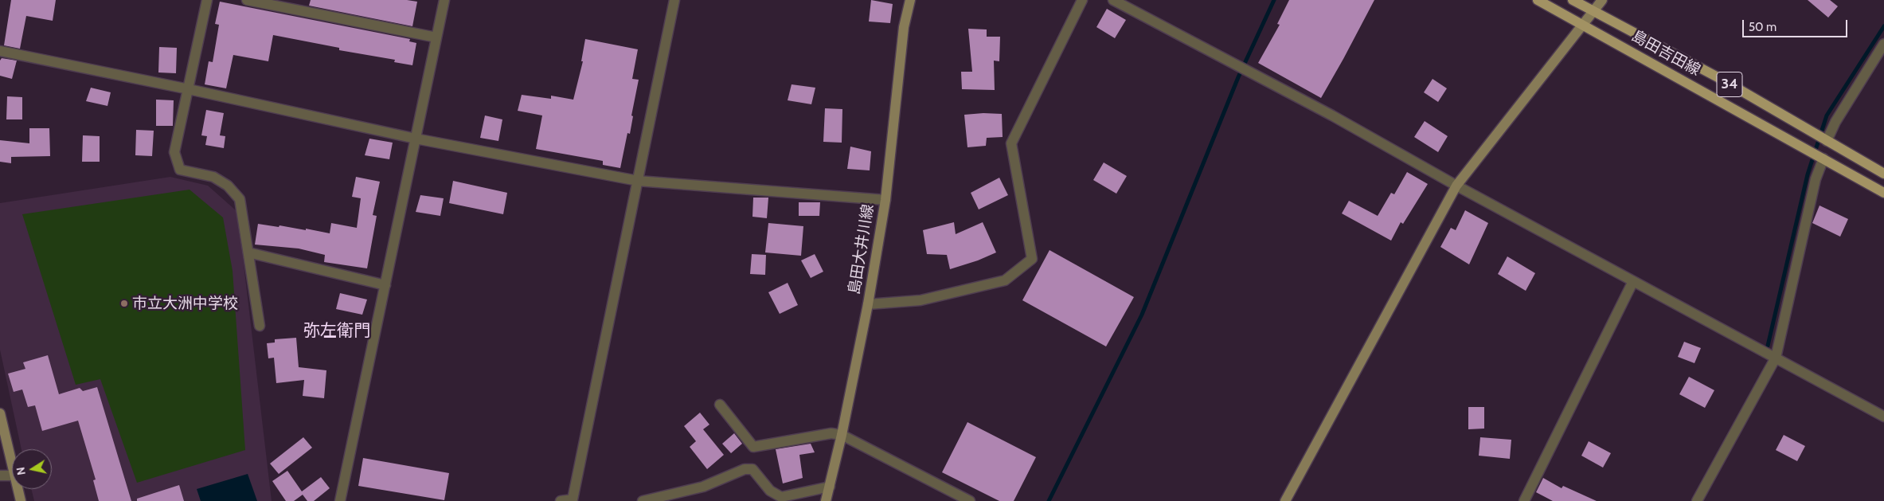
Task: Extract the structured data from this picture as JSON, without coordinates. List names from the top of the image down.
{
  "streets": {
    "main road": ["島田吉田線", "34"],
    "street": ["島田大井川線"]
  },
  "districts": ["弥左衛門"],
  "places": ["市立大洲中学校"],
  "scale_bar": "50 m",
  "north": "left"
}
